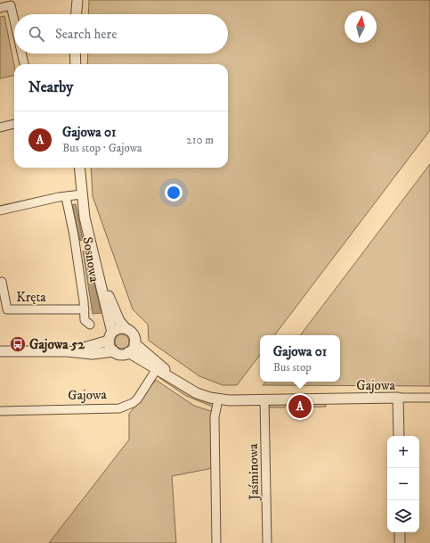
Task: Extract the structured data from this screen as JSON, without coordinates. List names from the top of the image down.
{
  "streets": {
    "street": [
      "Sosnowa",
      "Kręta",
      "Gajowa",
      "Jaśminowa"
    ]
  },
  "crossings": [
    ["Sosnowa", "Kręta"],
    ["Sosnowa", "Gajowa"],
    ["Gajowa", "Jaśminowa"]
  ],
  "places": {
    "bus stop": ["Gajowa 52"]
  },
  "north": "top",
  "page": {
    "search": "Search here",
    "heading": "Nearby",
    "list": [
      {
        "mark": "A",
        "name": "Gajowa 01",
        "note": "Bus stop · Gajowa",
        "value": "210 m"
      }
    ],
    "popup": ["Gajowa 01", "Bus stop"],
    "pins": "A",
    "map_buttons": ["+", "−"]
  }
}
